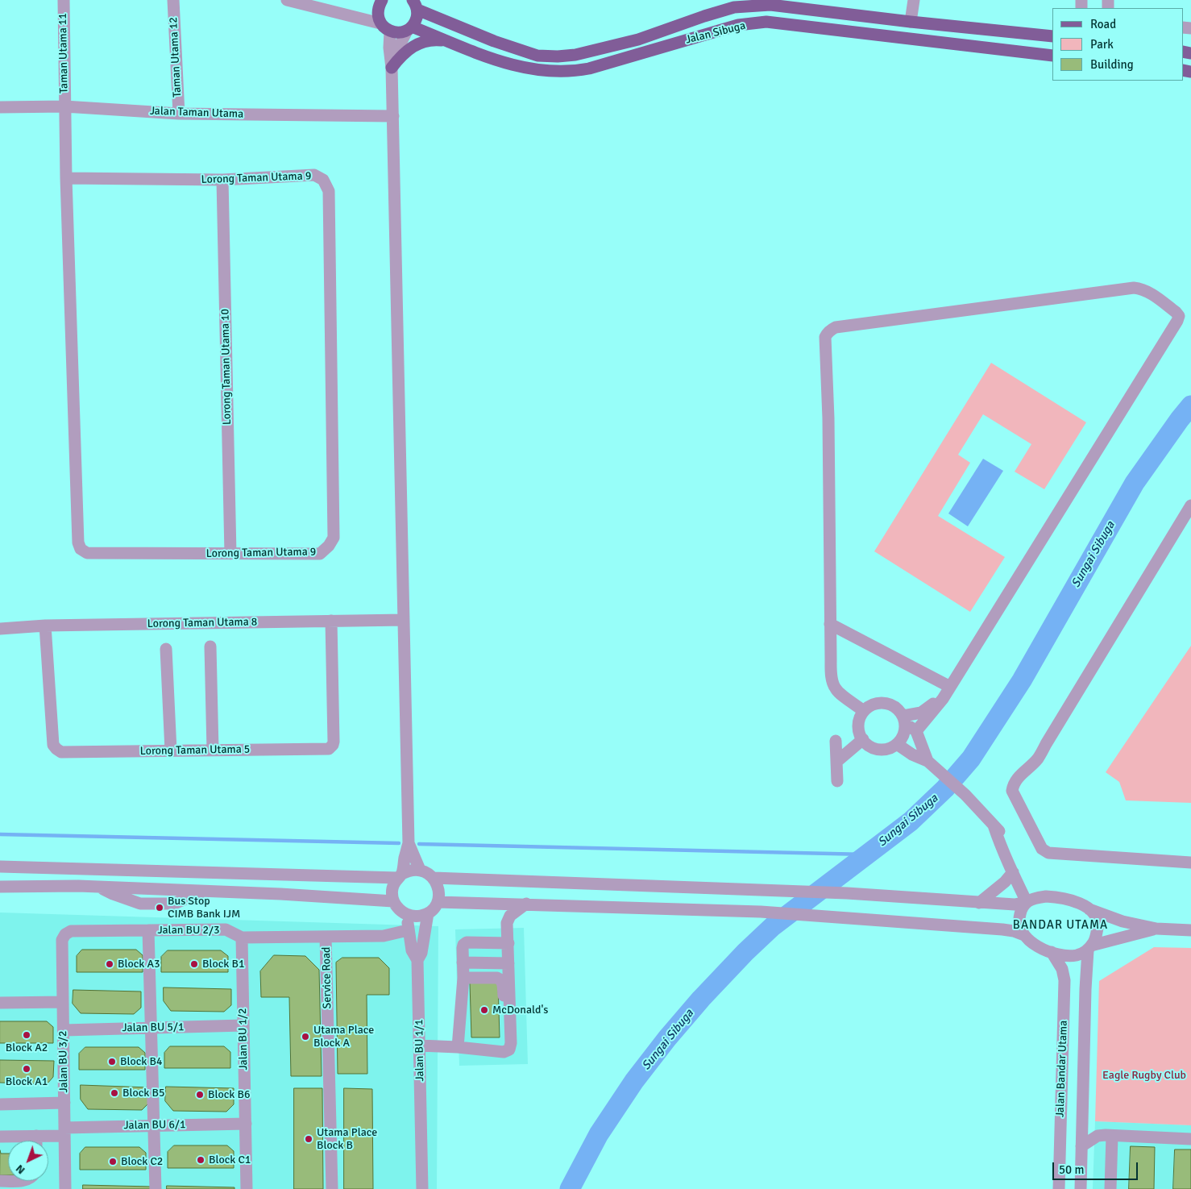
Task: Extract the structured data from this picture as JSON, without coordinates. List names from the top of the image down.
{
  "streets": {
    "main road": ["Jalan Sibuga"],
    "street": [
      "Taman Utama 11",
      "Taman Utama 12",
      "Jalan Taman Utama",
      "Lorong Taman Utama 9",
      "Lorong Taman Utama 10",
      "Lorong Taman Utama 8",
      "Lorong Taman Utama 5",
      "Jalan BU 2/3",
      "Service Road",
      "Jalan BU 5/1",
      "Jalan BU 1/2",
      "Jalan BU 1/1",
      "Jalan BU 3/2",
      "Jalan Bandar Utama",
      "Jalan BU 6/1"
    ]
  },
  "crossings": [
    ["Taman Utama 11", "Jalan Taman Utama"],
    ["Taman Utama 11", "Lorong Taman Utama 9"],
    ["Taman Utama 12", "Jalan Taman Utama"],
    ["Jalan Taman Utama", "Lorong Taman Utama 9"],
    ["Lorong Taman Utama 9", "Lorong Taman Utama 10"],
    ["Lorong Taman Utama 8", "Lorong Taman Utama 5"],
    ["Jalan BU 2/3", "Service Road"],
    ["Jalan BU 2/3", "Jalan BU 1/2"],
    ["Jalan BU 2/3", "Jalan BU 3/2"],
    ["Jalan BU 5/1", "Jalan BU 1/2"],
    ["Jalan BU 5/1", "Jalan BU 3/2"],
    ["Jalan BU 1/2", "Jalan BU 6/1"],
    ["Jalan BU 3/2", "Jalan BU 6/1"]
  ],
  "districts": ["BANDAR UTAMA"],
  "water": ["Sungai Sibuga"],
  "parks": ["Eagle Rugby Club"],
  "places": [
    "Bus Stop CIMB Bank IJM",
    "Block A3",
    "Block B1",
    "McDonald's",
    "Block A2",
    "Utama Place Block A",
    "Block B4",
    "Block A1",
    "Block B5",
    "Block B6",
    "Utama Place Block B",
    "Block C1",
    "Block C2"
  ],
  "legend": ["Road", "Park", "Building"],
  "scale_bar": "50 m",
  "north": "bottom left"
}
